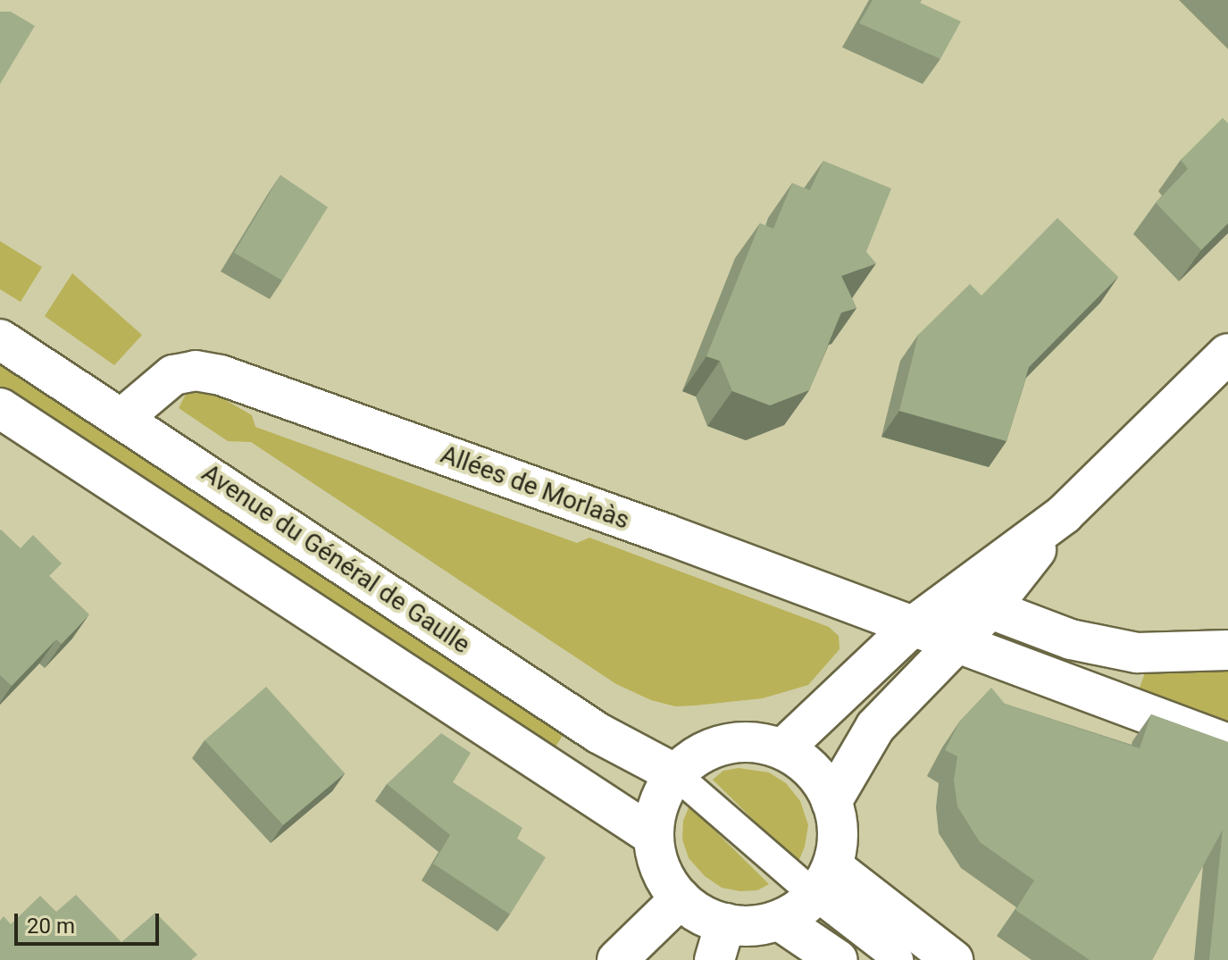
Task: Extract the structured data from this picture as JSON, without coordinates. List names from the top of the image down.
{
  "streets": {
    "street": ["Allées de Morlaàs", "Avenue du Général de Gaulle"]
  },
  "crossings": [
    ["Allées de Morlaàs", "Avenue du Général de Gaulle"]
  ],
  "scale_bar": "20 m"
}
